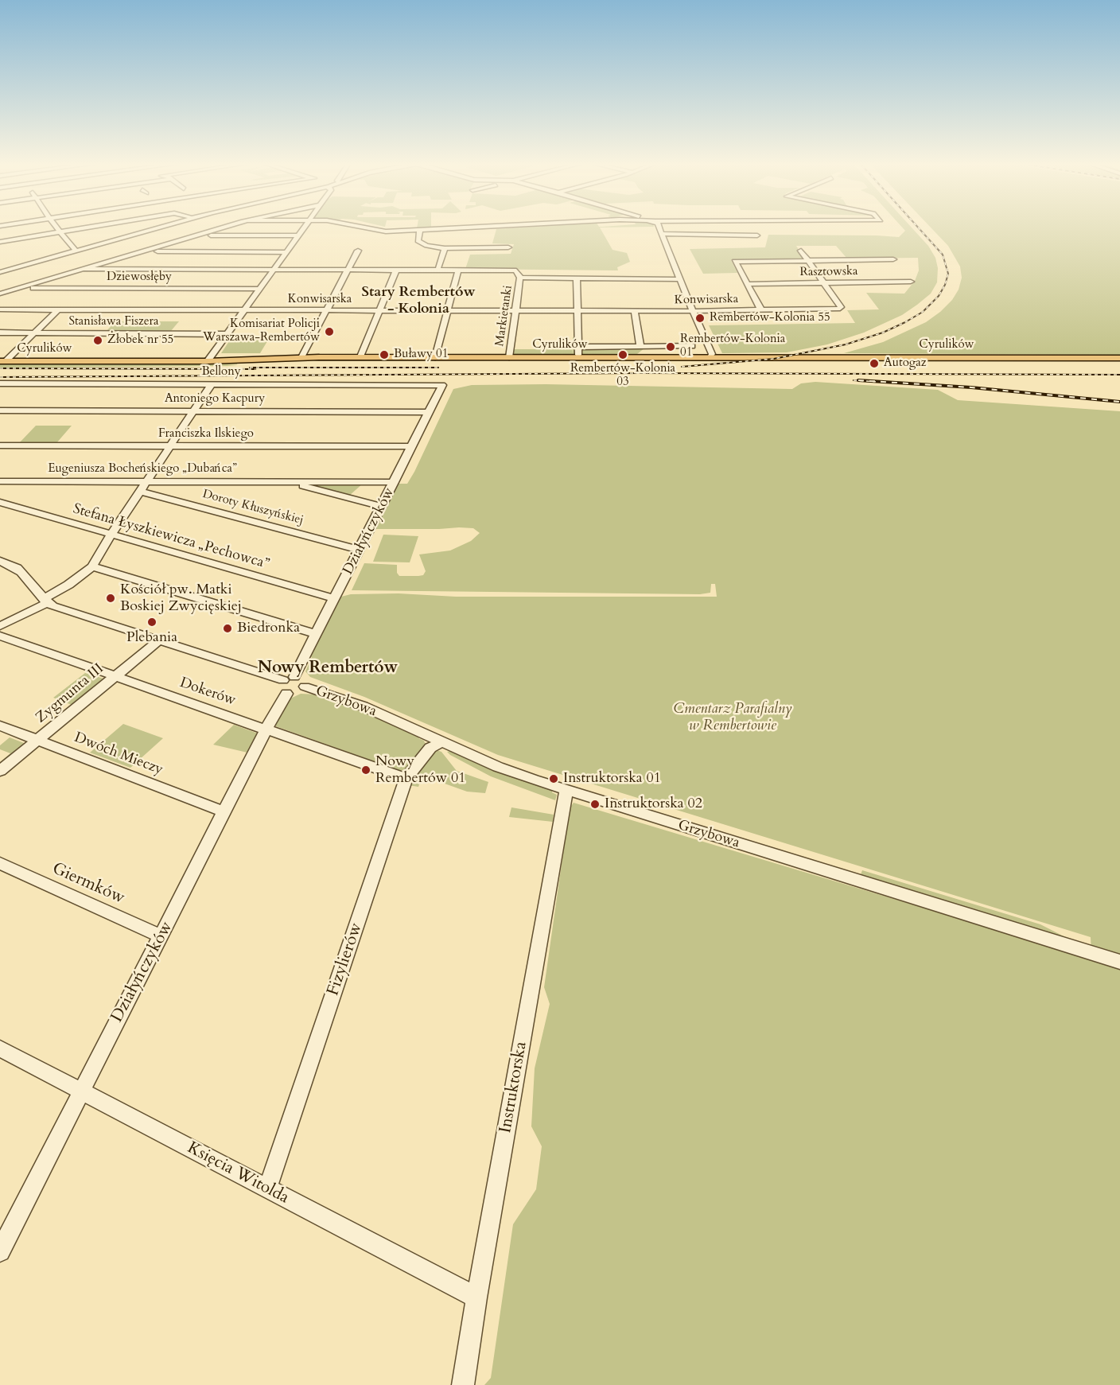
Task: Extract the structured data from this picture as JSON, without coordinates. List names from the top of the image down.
{
  "streets": {
    "main road": ["Cyrulików"],
    "street": [
      "Rasztowska",
      "Dziewosłęby",
      "Konwisarska",
      "Markietanki",
      "Stanisława Fiszera",
      "Bellony",
      "Antoniego Kacpury",
      "Franciszka Ilskiego",
      "Eugeniusza Bocheńskiego „Dubańca”",
      "Doroty Kłuszyńskiej",
      "Działyńczyków",
      "Stefana Łyszkiewicza „Pechowca”",
      "Dokerów",
      "Zygmunta III",
      "Grzybowa",
      "Dwóch Mieczy",
      "Giermków",
      "Fizylierów",
      "Instruktorska",
      "Księcia Witolda"
    ]
  },
  "crossings": [
    ["Rasztowska", "Konwisarska"],
    ["Konwisarska", "Markietanki"],
    ["Markietanki", "Cyrulików"],
    ["Bellony", "Działyńczyków"],
    ["Antoniego Kacpury", "Działyńczyków"],
    ["Franciszka Ilskiego", "Działyńczyków"],
    ["Eugeniusza Bocheńskiego „Dubańca”", "Działyńczyków"],
    ["Doroty Kłuszyńskiej", "Działyńczyków"],
    ["Działyńczyków", "Stefana Łyszkiewicza „Pechowca”"],
    ["Działyńczyków", "Dokerów"],
    ["Działyńczyków", "Dwóch Mieczy"],
    ["Działyńczyków", "Giermków"],
    ["Działyńczyków", "Księcia Witolda"],
    ["Dokerów", "Zygmunta III"],
    ["Dokerów", "Fizylierów"],
    ["Zygmunta III", "Dwóch Mieczy"],
    ["Grzybowa", "Fizylierów"],
    ["Grzybowa", "Instruktorska"],
    ["Fizylierów", "Księcia Witolda"],
    ["Instruktorska", "Księcia Witolda"]
  ],
  "districts": ["Stary Rembertów - Kolonia", "Nowy Rembertów"],
  "parks": ["Cmentarz Parafialny w Rembertowie"],
  "places": [
    "Rembertów-Kolonia 55",
    "Komisariat Policji Warszawa-Rembertów",
    "Żłobek nr 55",
    "Rembertów-Kolonia 01",
    "Buławy 01",
    "Rembertów-Kolonia 03",
    "Autogaz",
    "Kościół pw. Matki Boskiej Zwycięskiej",
    "Plebania",
    "Biedronka",
    "Nowy Rembertów 01",
    "Instruktorska 01",
    "Instruktorska 02"
  ]
}
